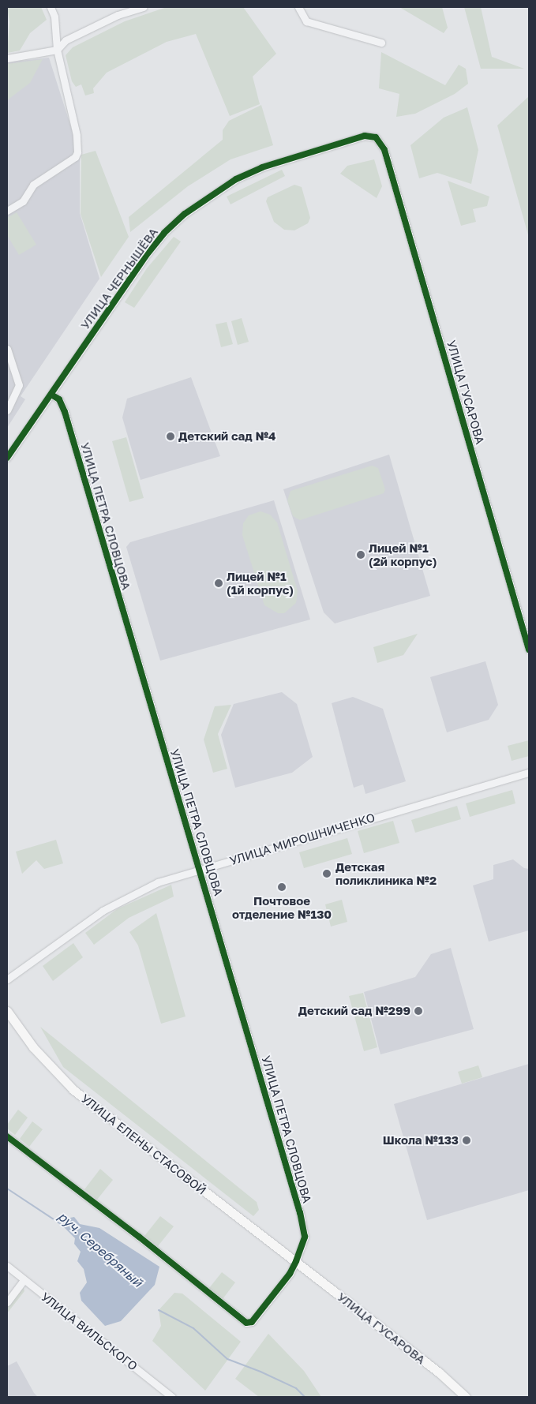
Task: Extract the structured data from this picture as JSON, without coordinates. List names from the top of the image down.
{
  "streets": {
    "main road": ["УЛИЦА ГУСАРОВА", "УЛИЦА ЕЛЕНЫ СТАСОВОЙ"],
    "street": [
      "УЛИЦА ЧЕРНЫШЁВА",
      "УЛИЦА ПЕТРА СЛОВЦОВА",
      "УЛИЦА МИРОШНИЧЕНКО",
      "УЛИЦА ВИЛЬСКОГО"
    ]
  },
  "crossings": [
    ["УЛИЦА ЧЕРНЫШЁВА", "УЛИЦА ГУСАРОВА"],
    ["УЛИЦА ЧЕРНЫШЁВА", "УЛИЦА ПЕТРА СЛОВЦОВА"],
    ["УЛИЦА ГУСАРОВА", "УЛИЦА ПЕТРА СЛОВЦОВА"],
    ["УЛИЦА ГУСАРОВА", "УЛИЦА ЕЛЕНЫ СТАСОВОЙ"],
    ["УЛИЦА ПЕТРА СЛОВЦОВА", "УЛИЦА МИРОШНИЧЕНКО"],
    ["УЛИЦА ПЕТРА СЛОВЦОВА", "УЛИЦА ЕЛЕНЫ СТАСОВОЙ"]
  ],
  "water": ["руч. Серебряный"],
  "places": [
    "Детский сад №4",
    "Лицей №1 (2й корпус)",
    "Лицей №1 (1й корпус)",
    "Детская поликлиника №2",
    "Почтовое отделение №130",
    "Детский сад №299",
    "Школа №133"
  ]
}
